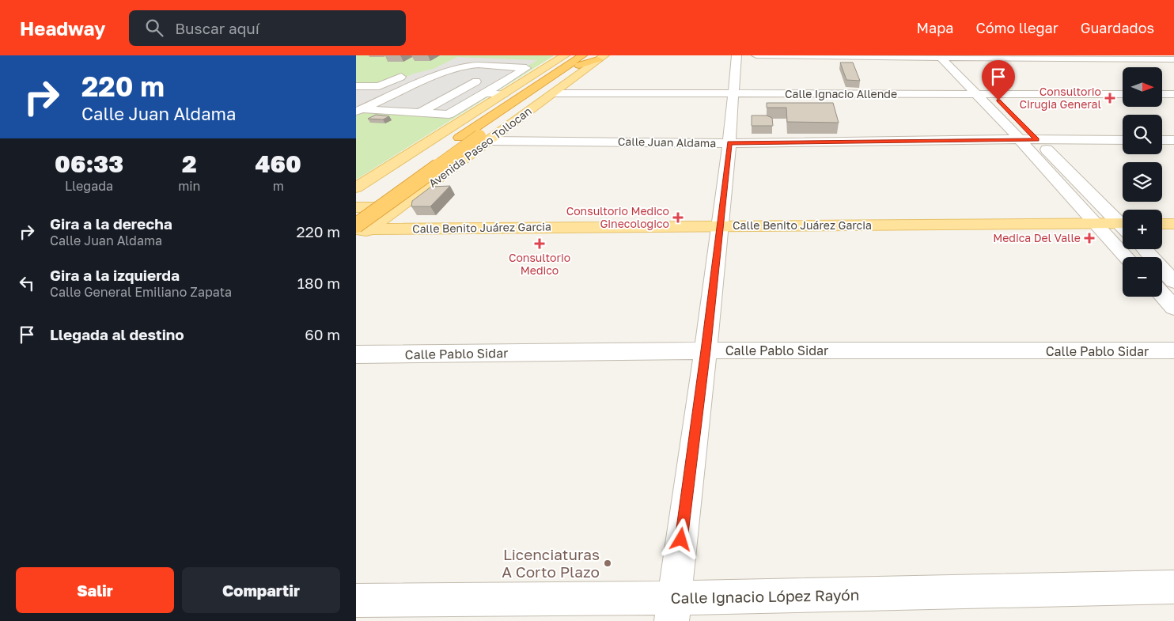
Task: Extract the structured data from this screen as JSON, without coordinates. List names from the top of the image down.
{
  "streets": {
    "highway": ["Avenida Paseo Tollocan"],
    "main road": ["Calle Benito Juárez Garcia"],
    "street": [
      "Calle Ignacio Allende",
      "Calle Juan Aldama",
      "Calle Pablo Sidar",
      "Calle Ignacio López Rayón"
    ]
  },
  "crossings": [
    ["Calle Ignacio Allende", "Avenida Paseo Tollocan"],
    ["Calle Juan Aldama", "Avenida Paseo Tollocan"],
    ["Avenida Paseo Tollocan", "Calle Benito Juárez Garcia"]
  ],
  "places": {
    "health": [
      "Consultorio Cirugia General",
      "Consultorio Medico Ginecologico",
      "Medica Del Valle",
      "Consultorio Medico"
    ],
    "other": ["Licenciaturas A Corto Plazo"]
  },
  "north": "right",
  "page": {
    "header": "Headway",
    "search": "Buscar aquí",
    "nav": ["Mapa", "Cómo llegar", "Guardados"],
    "turn": ["220 m", "Calle Juan Aldama"],
    "map_buttons": ["+", "−"],
    "eta": [
      "06:33",
      "Llegada",
      "2",
      "min",
      "460",
      "m"
    ],
    "list": [
      {
        "name": "Gira a la derecha",
        "note": "Calle Juan Aldama",
        "value": "220 m"
      },
      {
        "name": "Gira a la izquierda",
        "note": "Calle General Emiliano Zapata",
        "value": "180 m"
      },
      {
        "name": "Llegada al destino",
        "value": "60 m"
      }
    ],
    "buttons": ["Salir", "Compartir"]
  }
}
